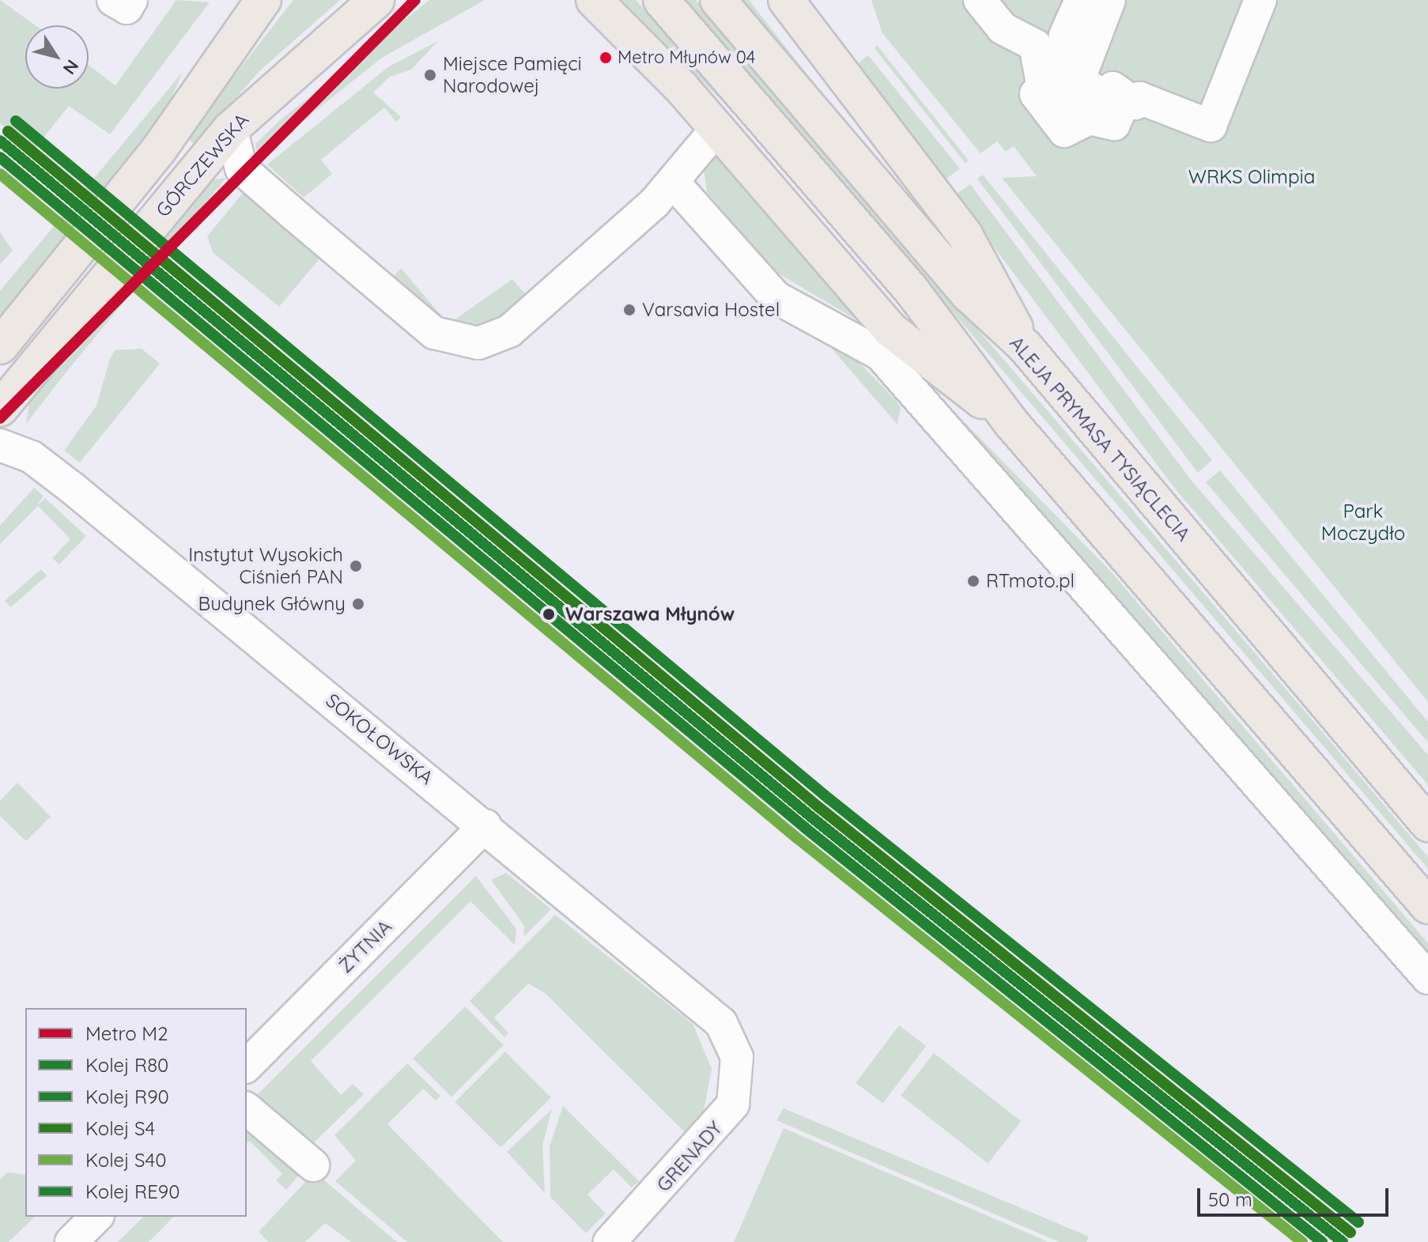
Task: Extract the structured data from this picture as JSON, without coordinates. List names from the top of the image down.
{
  "streets": {
    "main road": ["GÓRCZEWSKA", "ALEJA PRYMASA TYSIĄCLECIA"],
    "street": ["SOKOŁOWSKA", "ŻYTNIA", "GRENADY"]
  },
  "crossings": [
    ["SOKOŁOWSKA", "ŻYTNIA"],
    ["SOKOŁOWSKA", "GRENADY"]
  ],
  "parks": ["WRKS Olimpia", "Park Moczydło"],
  "places": [
    "Metro Młynów 04",
    "Miejsce Pamięci Narodowej",
    "Varsavia Hostel",
    "Instytut Wysokich Ciśnień PAN",
    "RTmoto.pl",
    "Budynek Główny",
    "Warszawa Młynów"
  ],
  "lines": [
    "metro line M2",
    "rail line RE90",
    "rail line S4",
    "rail line R80",
    "rail line R90",
    "rail line S40"
  ],
  "legend": [
    "Metro M2",
    "Kolej R80",
    "Kolej R90",
    "Kolej S4",
    "Kolej S40",
    "Kolej RE90"
  ],
  "scale_bar": "50 m",
  "north": "bottom right"
}
